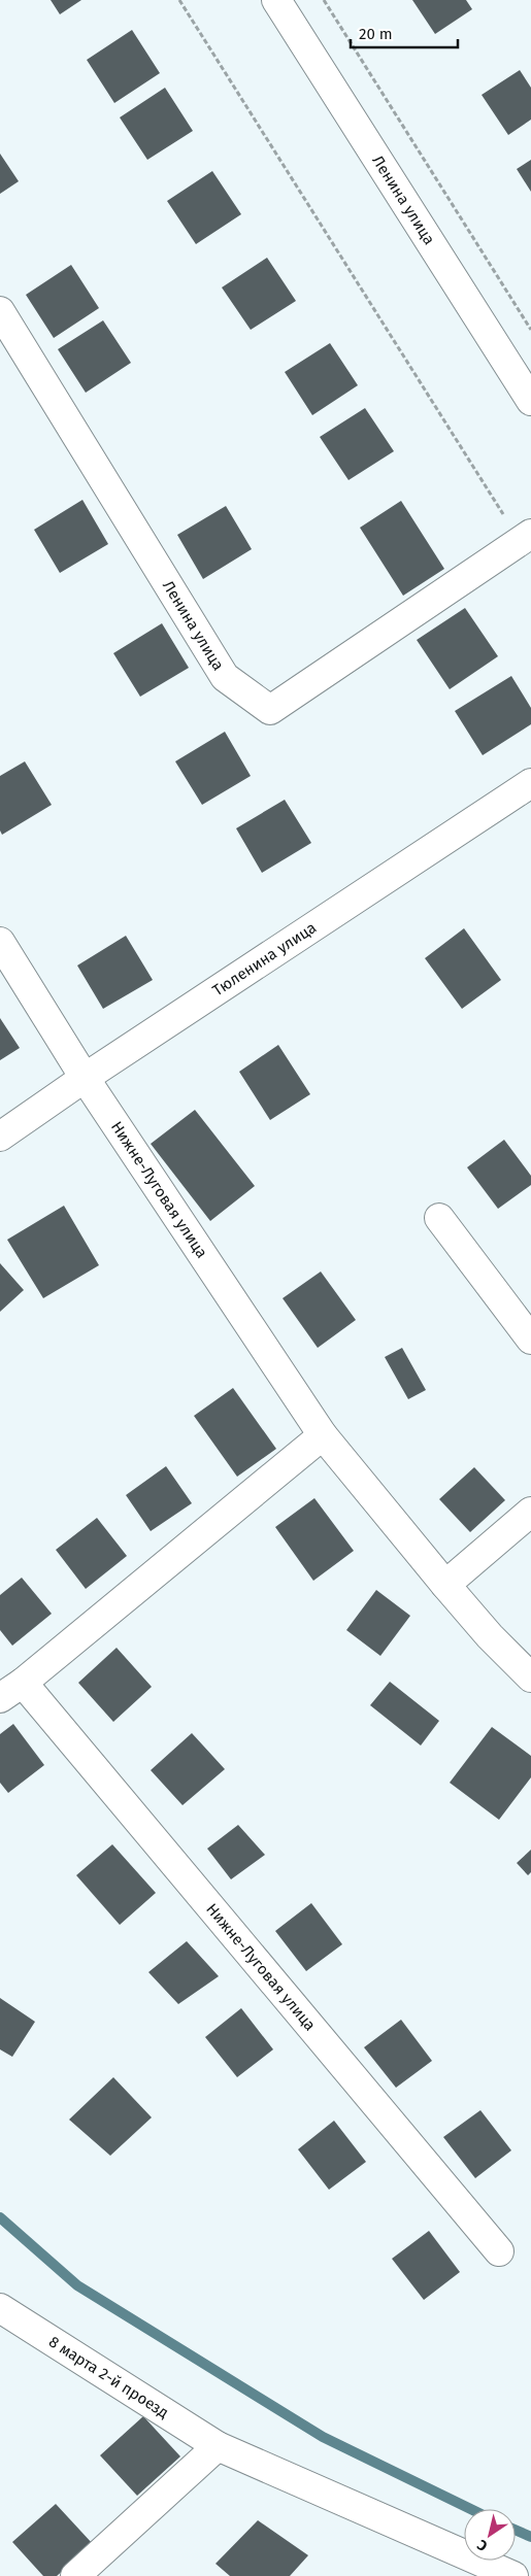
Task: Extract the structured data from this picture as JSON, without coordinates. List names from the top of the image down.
{
  "streets": {
    "street": [
      "Ленина улица",
      "Тюленина улица",
      "Нижне-Луговая улица",
      "8 марта 2-й проезд"
    ]
  },
  "crossings": [
    ["Тюленина улица", "Нижне-Луговая улица"]
  ],
  "scale_bar": "20 m",
  "north": "bottom left"
}
